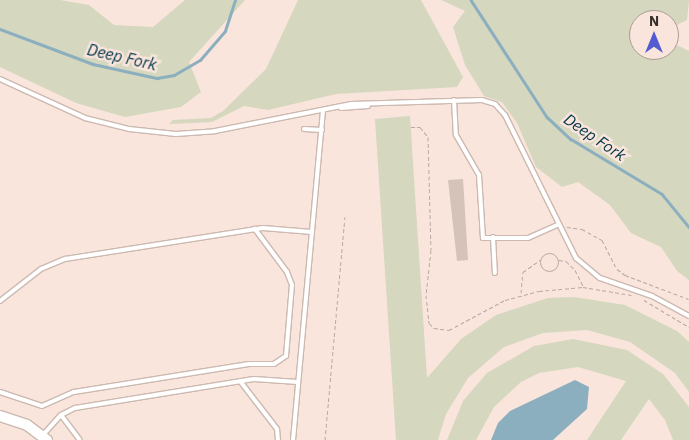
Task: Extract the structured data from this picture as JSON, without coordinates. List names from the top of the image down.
{
  "water": ["Deep Fork"],
  "north": "top"
}
